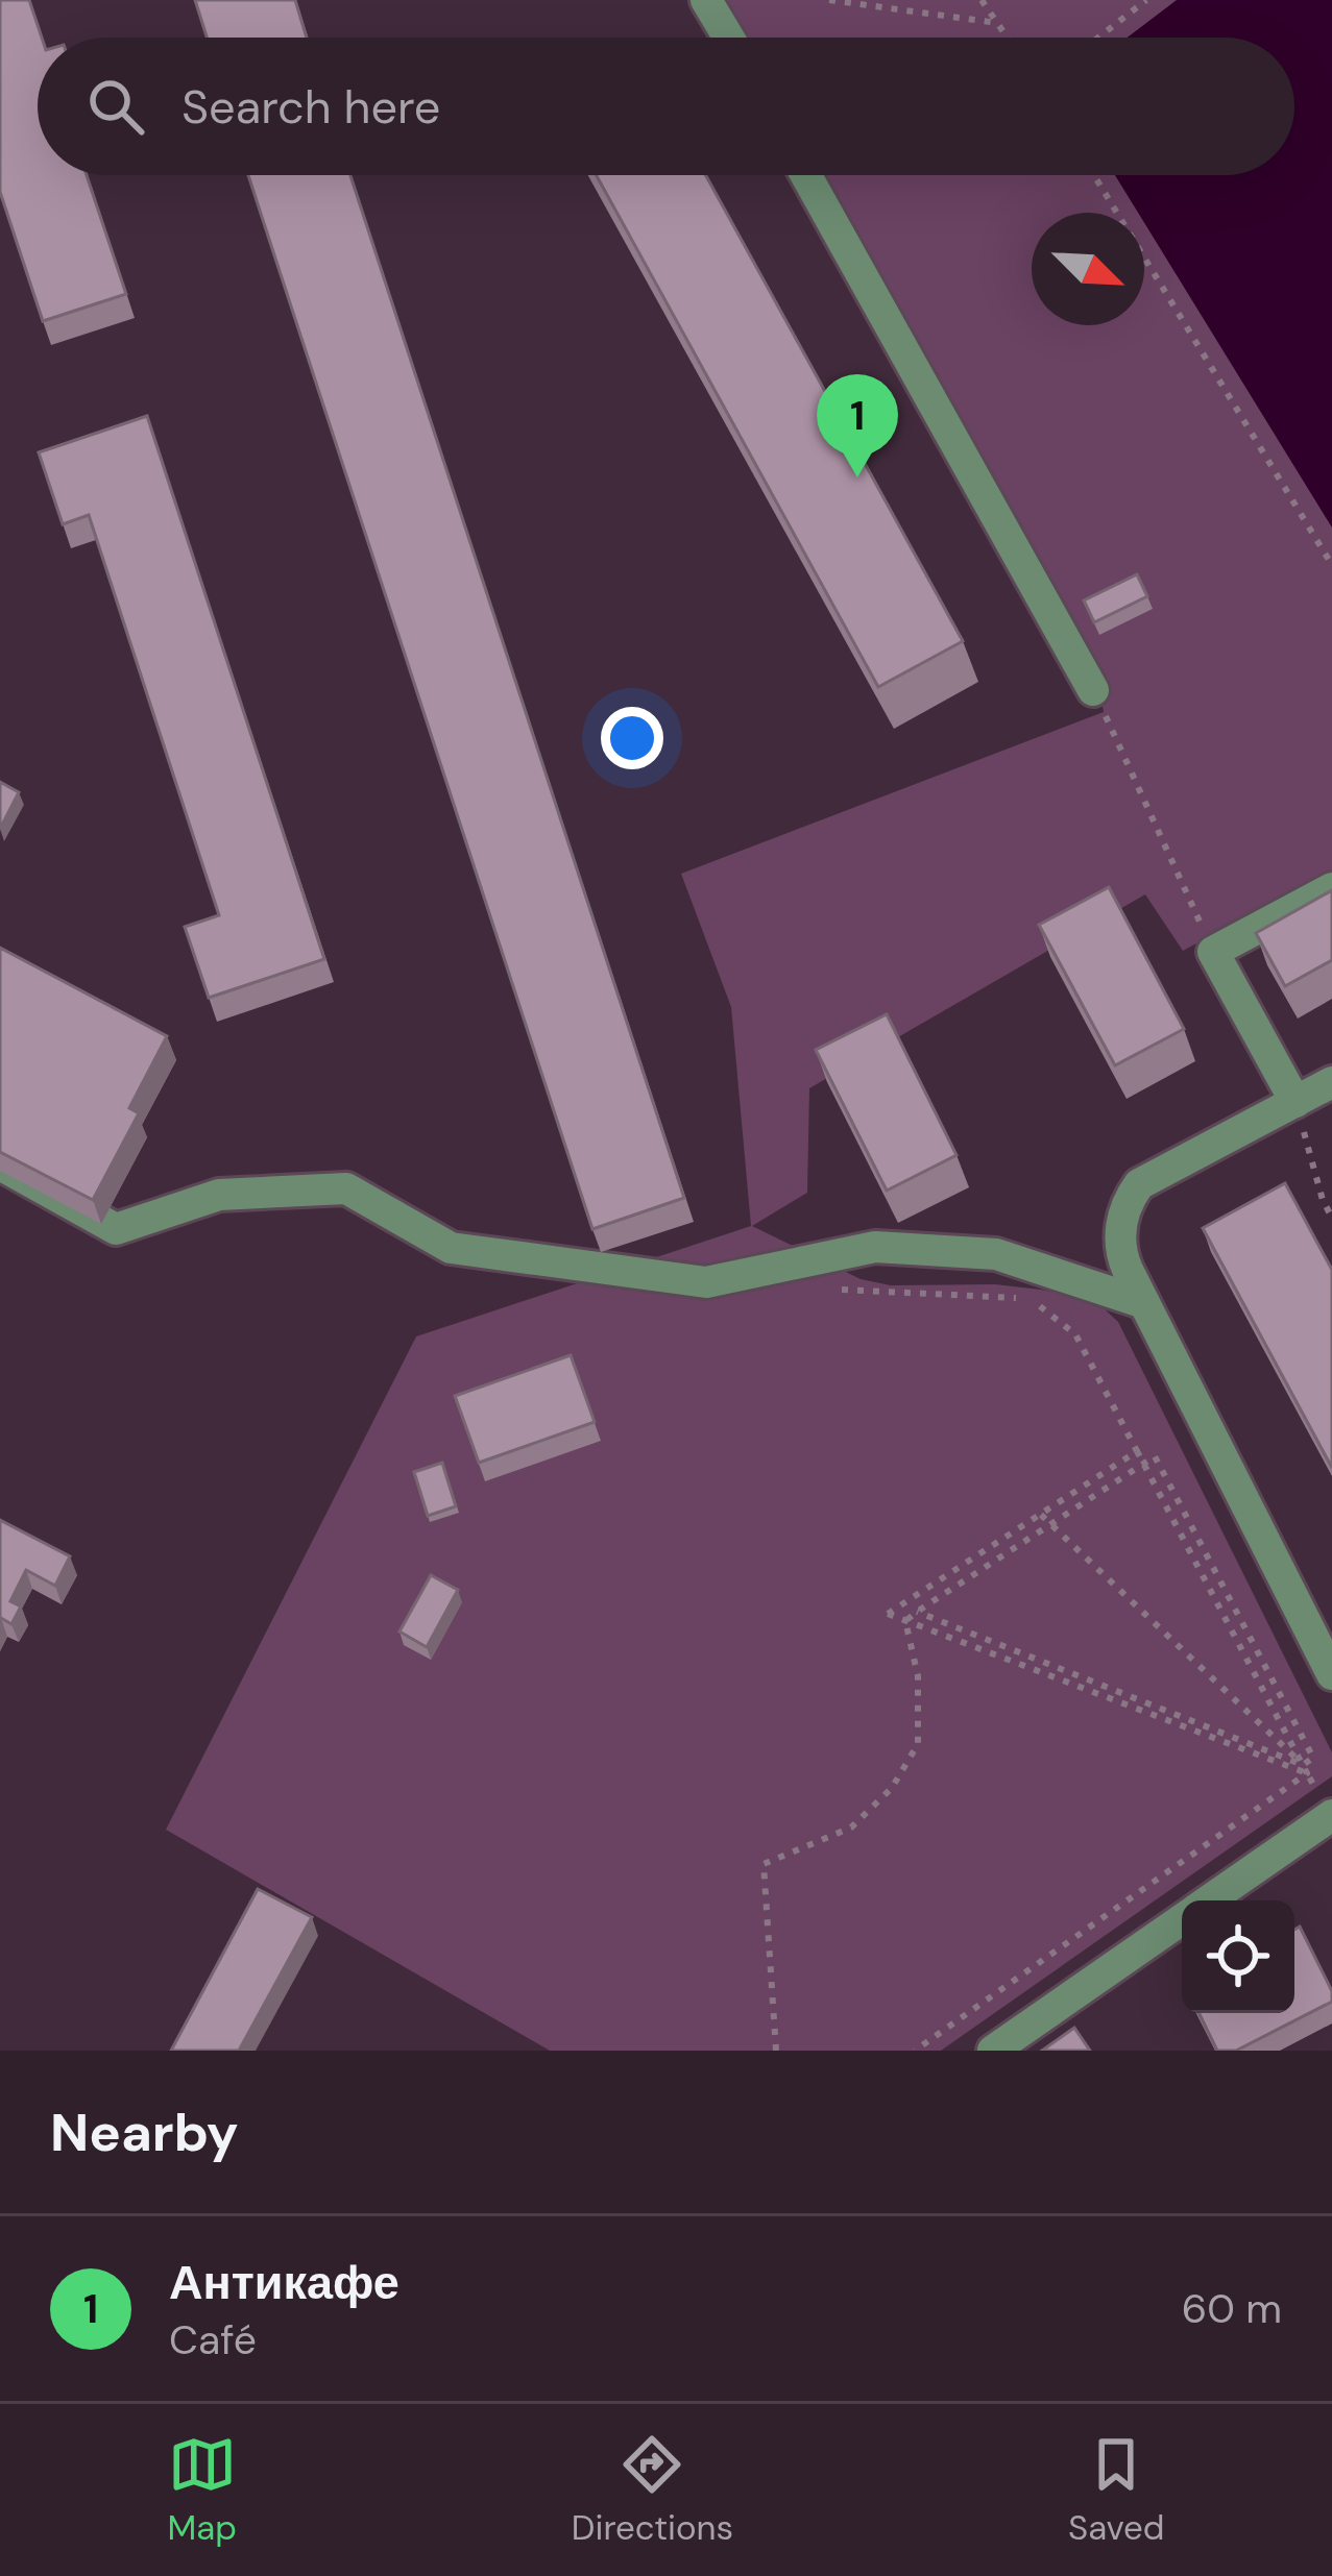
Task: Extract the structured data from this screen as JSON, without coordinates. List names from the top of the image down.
{
  "north": "bottom right",
  "page": {
    "search": "Search here",
    "pins": "1",
    "heading": "Nearby",
    "list": [
      {
        "mark": "1",
        "name": "Антикафе",
        "note": "Café",
        "value": "60 m"
      }
    ],
    "nav": ["Map", "Directions", "Saved"]
  }
}
